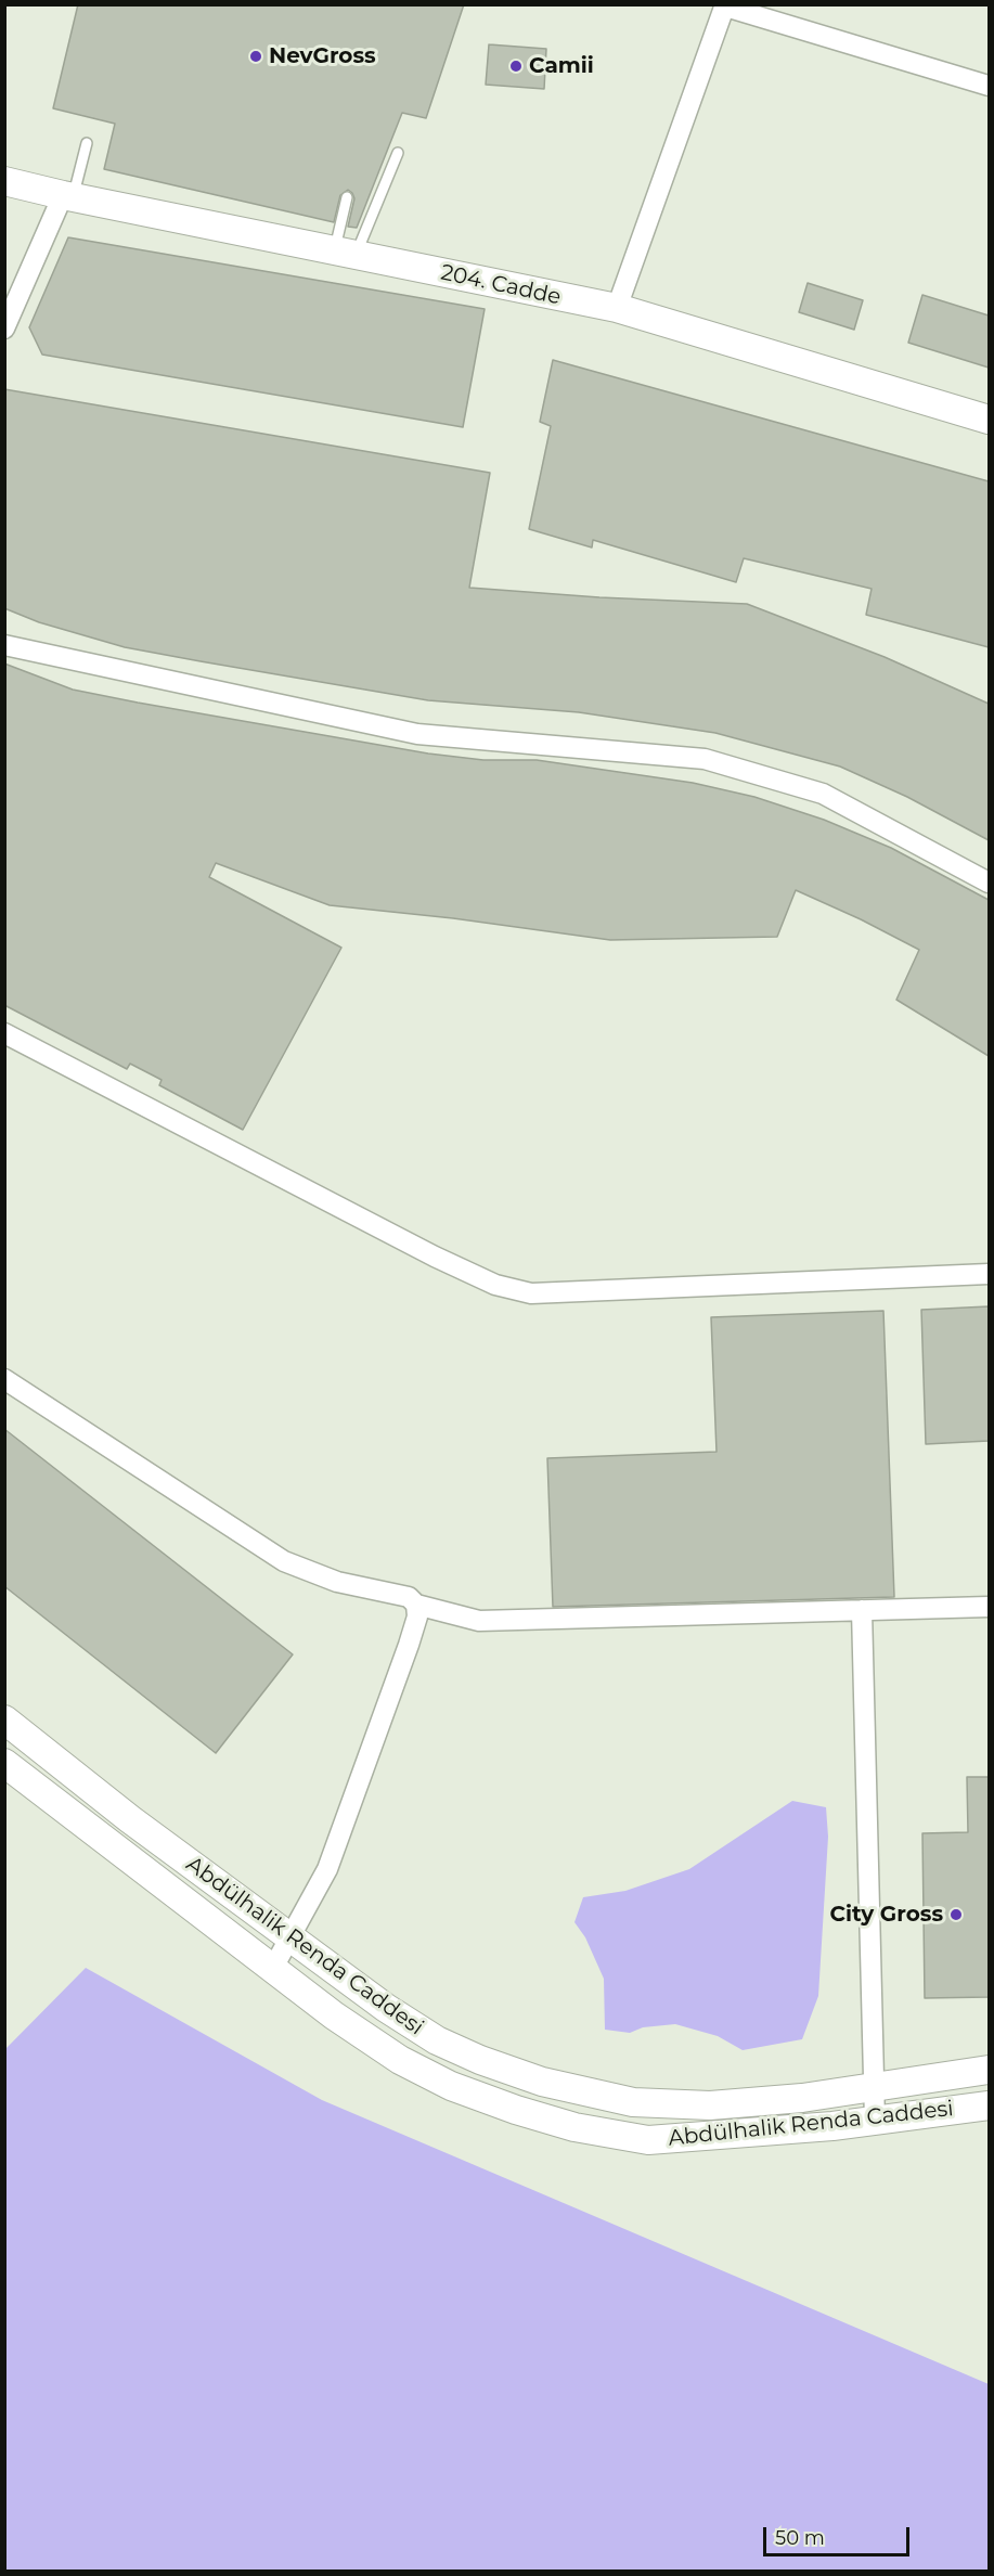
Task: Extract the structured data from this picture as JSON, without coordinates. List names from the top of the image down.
{
  "streets": {
    "main road": ["204. Cadde", "Abdülhalik Renda Caddesi"]
  },
  "places": ["NevGross", "Camii", "City Gross"],
  "scale_bar": "50 m"
}
